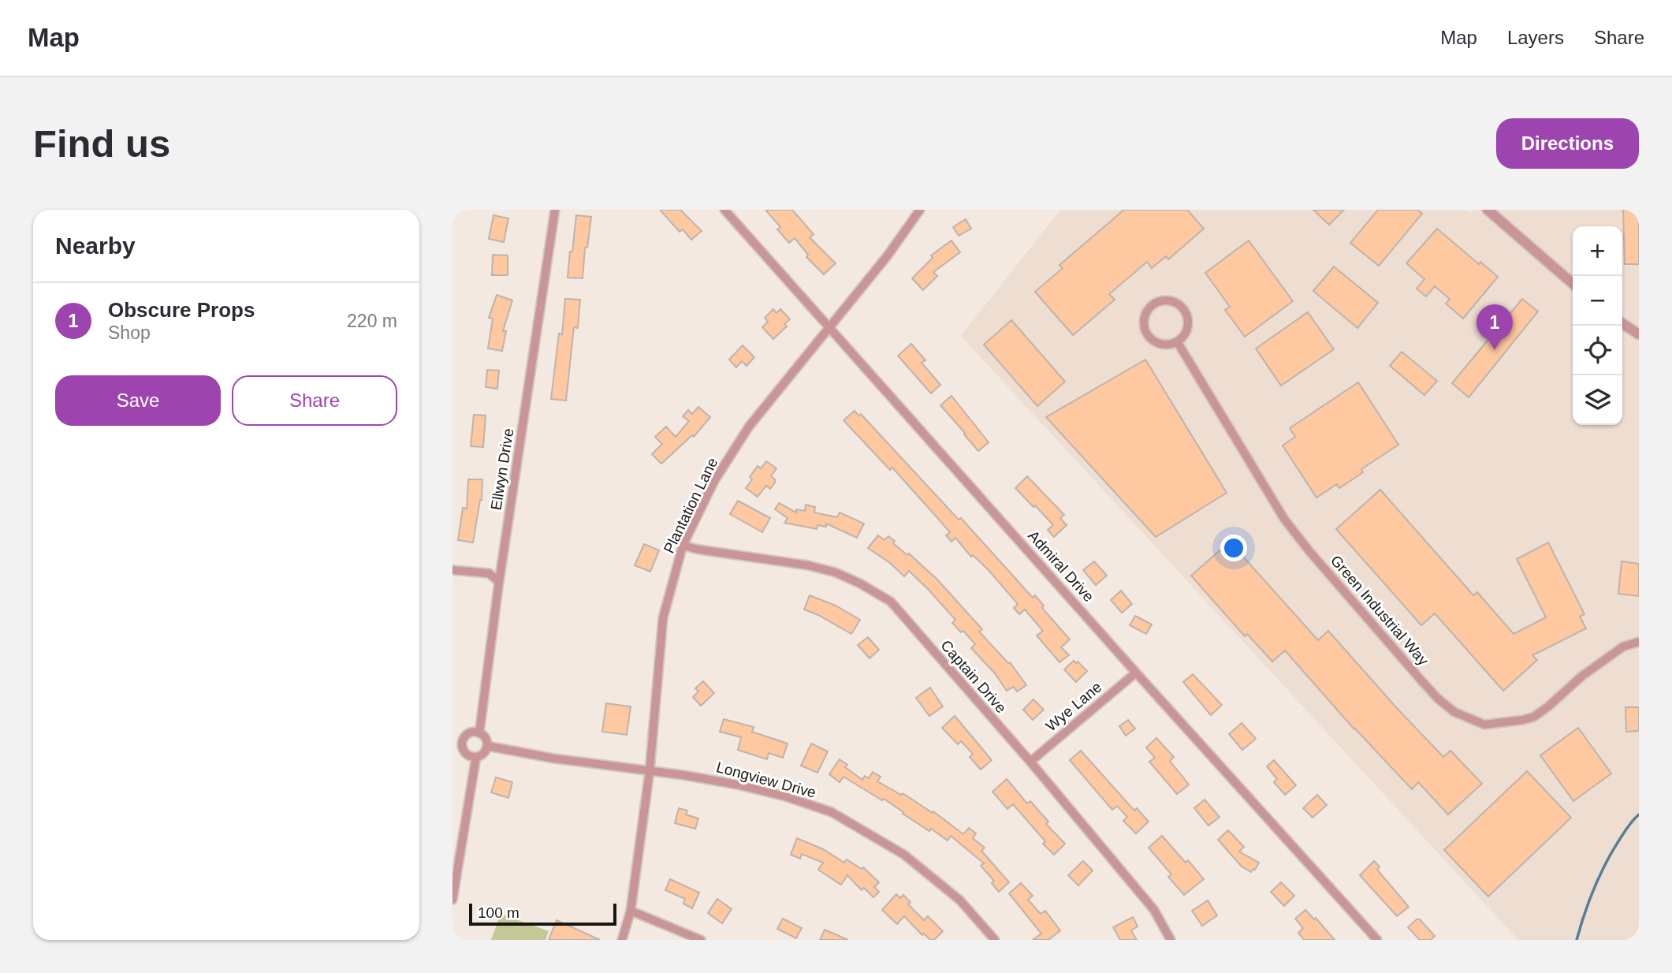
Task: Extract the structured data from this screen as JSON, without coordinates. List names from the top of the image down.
{
  "streets": {
    "street": [
      "Ellwyn Drive",
      "Plantation Lane",
      "Admiral Drive",
      "Green Industrial Way",
      "Captain Drive",
      "Wye Lane",
      "Longview Drive"
    ]
  },
  "crossings": [
    ["Ellwyn Drive", "Longview Drive"],
    ["Plantation Lane", "Admiral Drive"],
    ["Plantation Lane", "Captain Drive"],
    ["Plantation Lane", "Longview Drive"],
    ["Admiral Drive", "Wye Lane"],
    ["Captain Drive", "Wye Lane"]
  ],
  "scale_bar": "100 m",
  "page": {
    "header": "Map",
    "nav": ["Map", "Layers", "Share"],
    "buttons": [
      "Directions",
      ["Save", "Share"]
    ],
    "title": "Find us",
    "heading": "Nearby",
    "map_buttons": ["+", "−"],
    "list": [
      {
        "mark": "1",
        "name": "Obscure Props",
        "note": "Shop",
        "value": "220 m"
      }
    ],
    "pins": "1",
    "scale": "100 m"
  }
}
